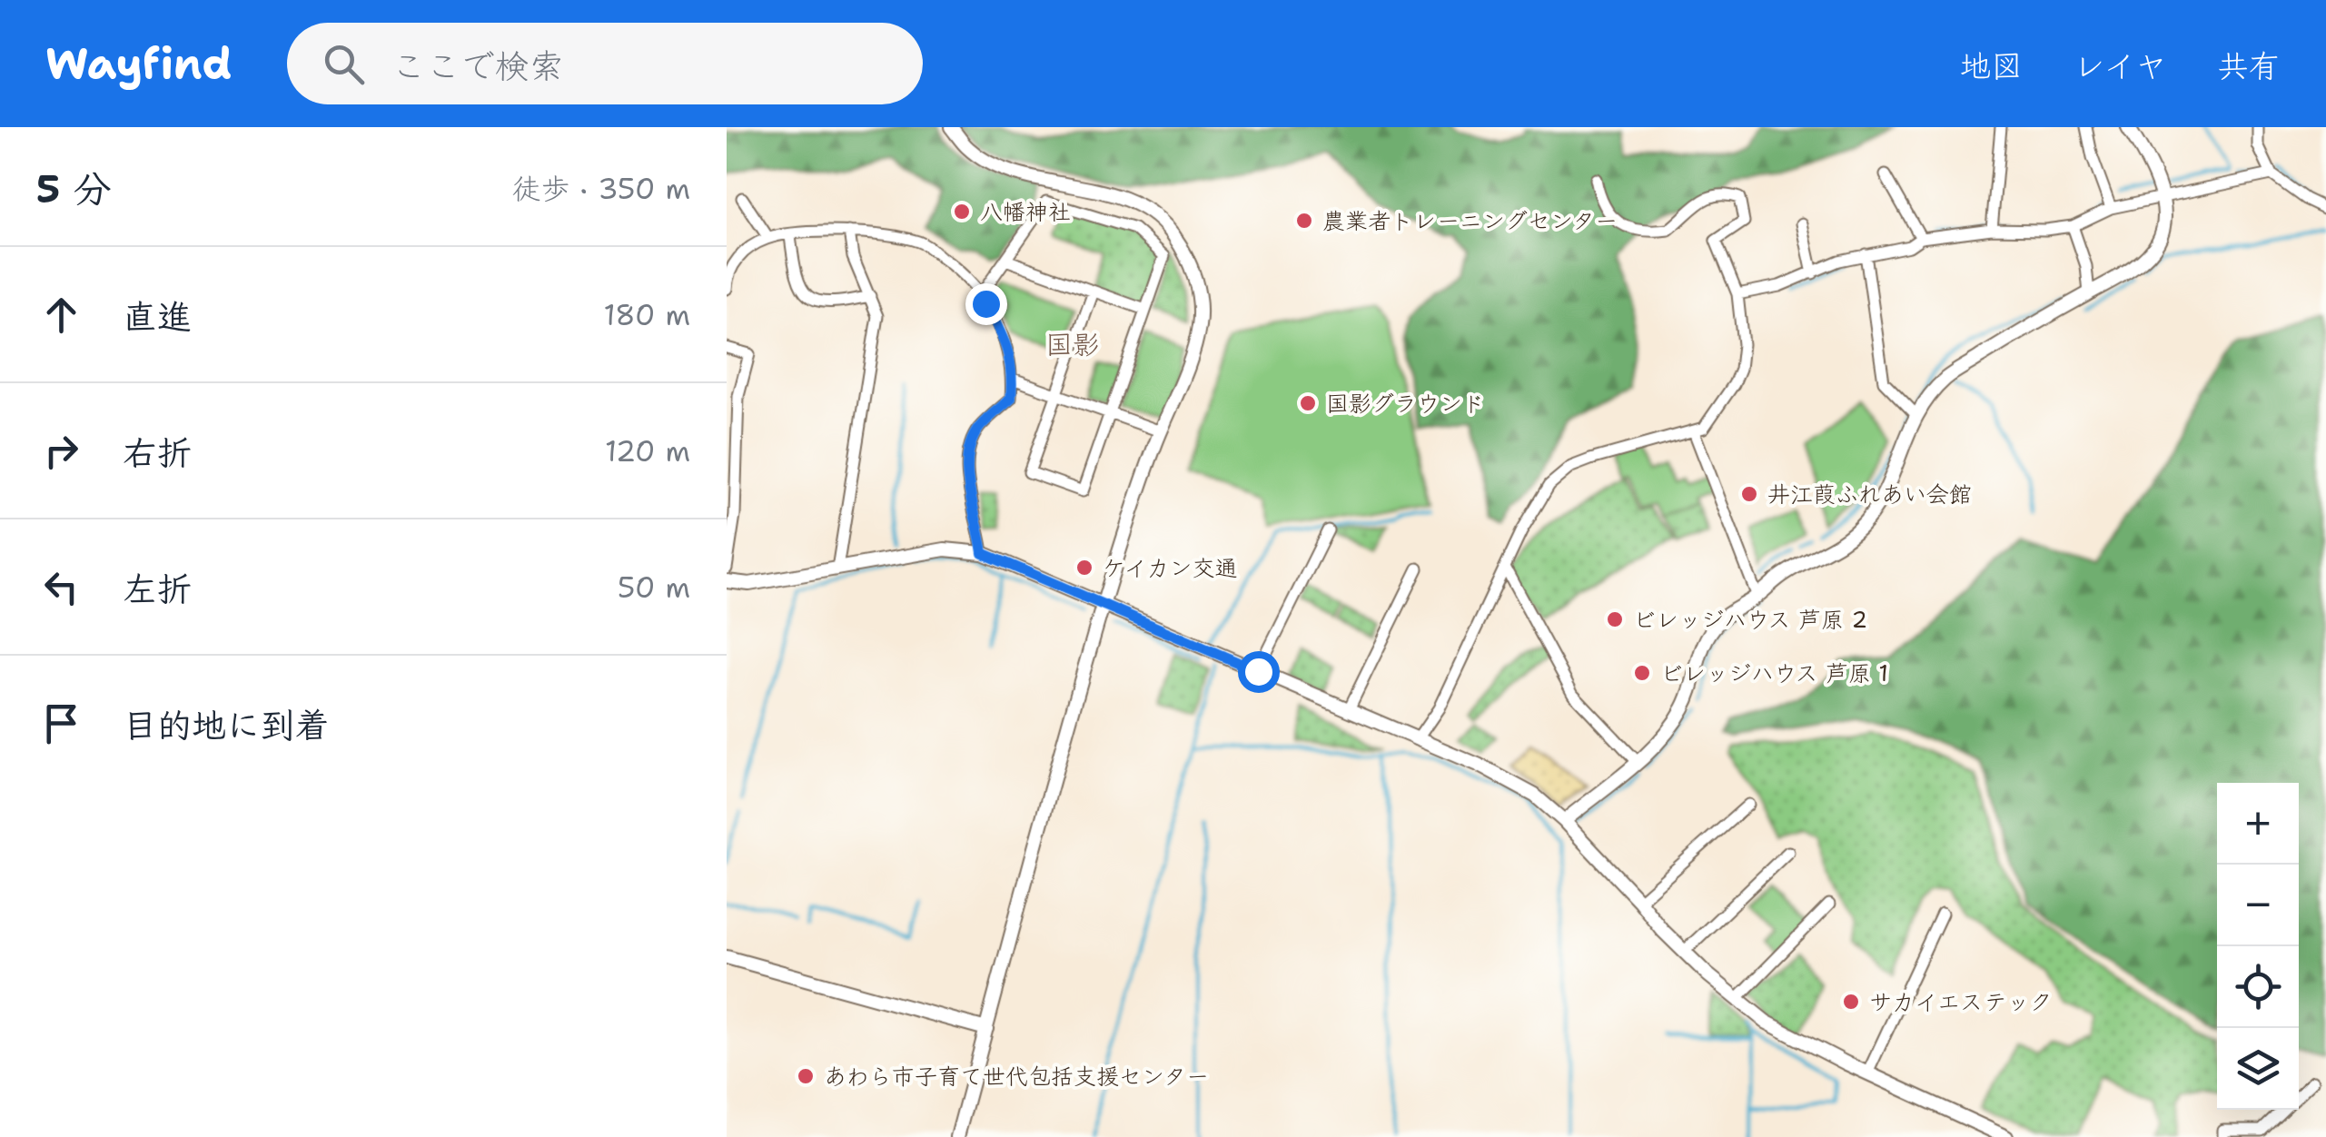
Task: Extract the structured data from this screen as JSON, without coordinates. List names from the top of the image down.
{
  "districts": ["国影"],
  "places": [
    "八幡神社",
    "農業者トレーニングセンター",
    "国影グラウンド",
    "井江葭ふれあい会館",
    "ケイカン交通",
    "ビレッジハウス 芦原 2",
    "ビレッジハウス 芦原 1",
    "サカイエステック",
    "あわら市子育て世代包括支援センター"
  ],
  "page": {
    "header": "Wayfind",
    "search": "ここで検索",
    "nav": ["地図", "レイヤ", "共有"],
    "heading": ["5 分", "徒歩 · 350 m"],
    "list": [
      ["直進", "180 m"],
      ["右折", "120 m"],
      ["左折", "50 m"],
      "目的地に到着"
    ],
    "map_buttons": ["+", "−"]
  }
}
